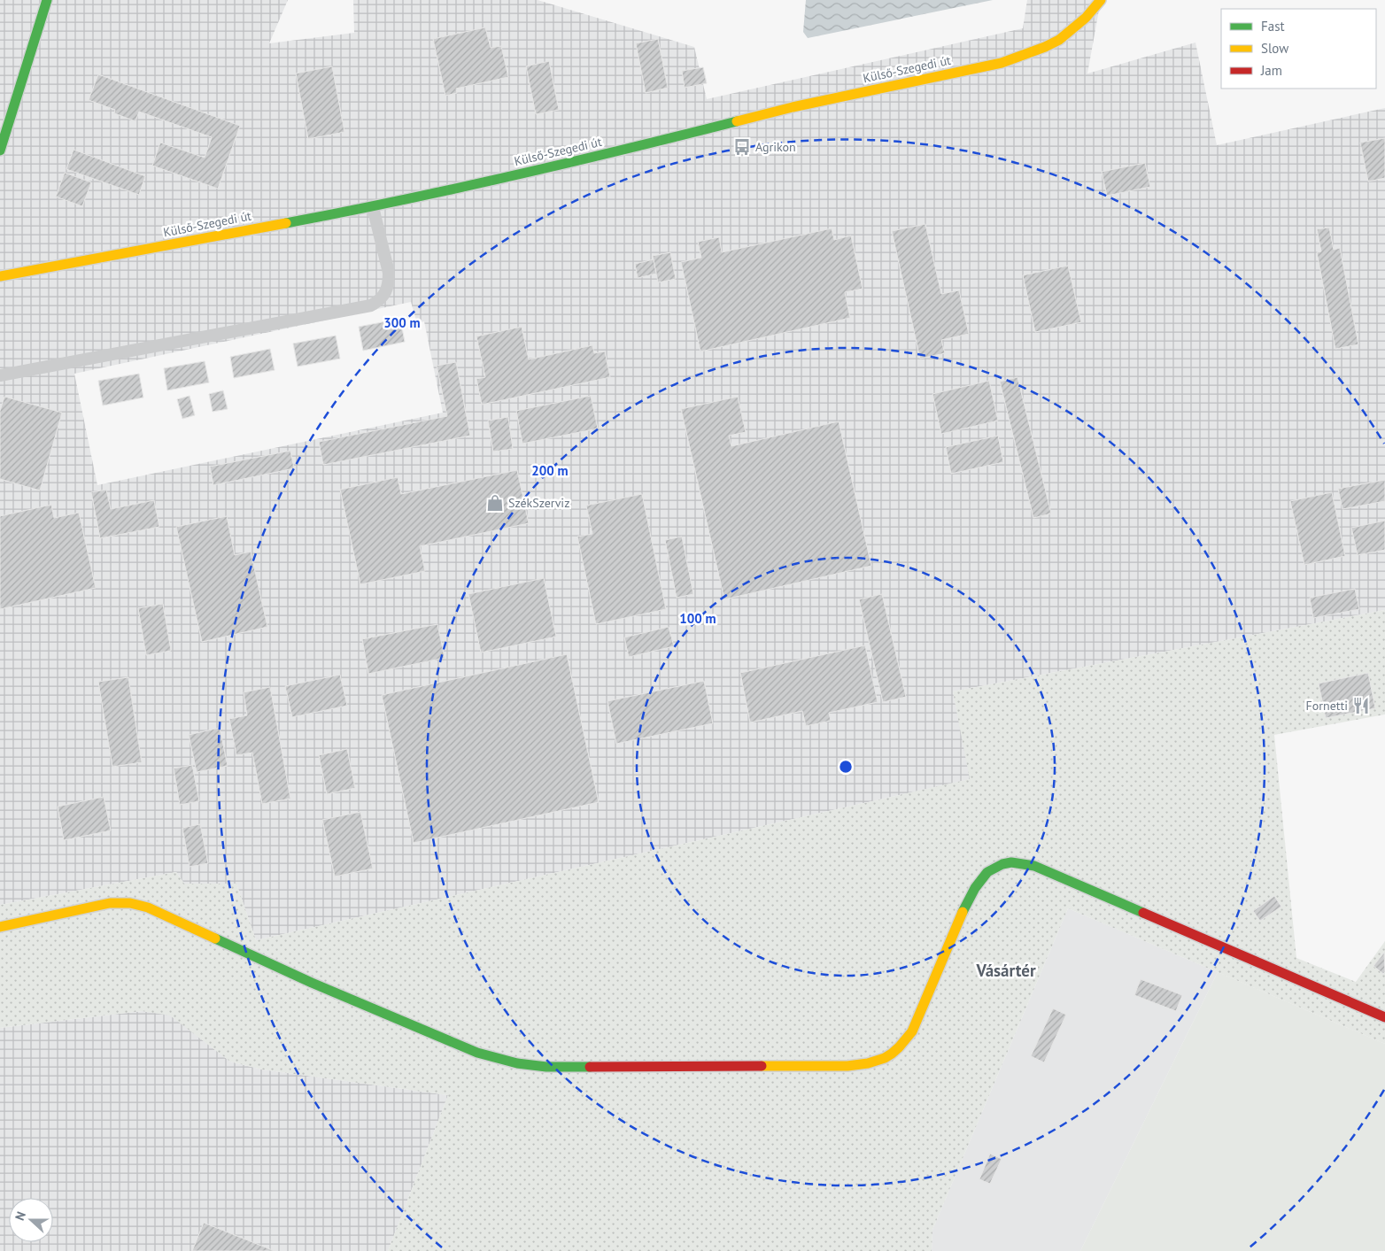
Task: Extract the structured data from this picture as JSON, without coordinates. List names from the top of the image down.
{
  "streets": {
    "street": ["Külső-Szegedi út"]
  },
  "districts": ["Vásártér"],
  "places": {
    "bus stop": ["Agrikon"],
    "shop": ["SzékSzerviz"],
    "restaurant": ["Fornetti"]
  },
  "legend": ["Fast", "Slow", "Jam"],
  "north": "left",
  "rings": ["300 m", "200 m", "100 m"]
}
